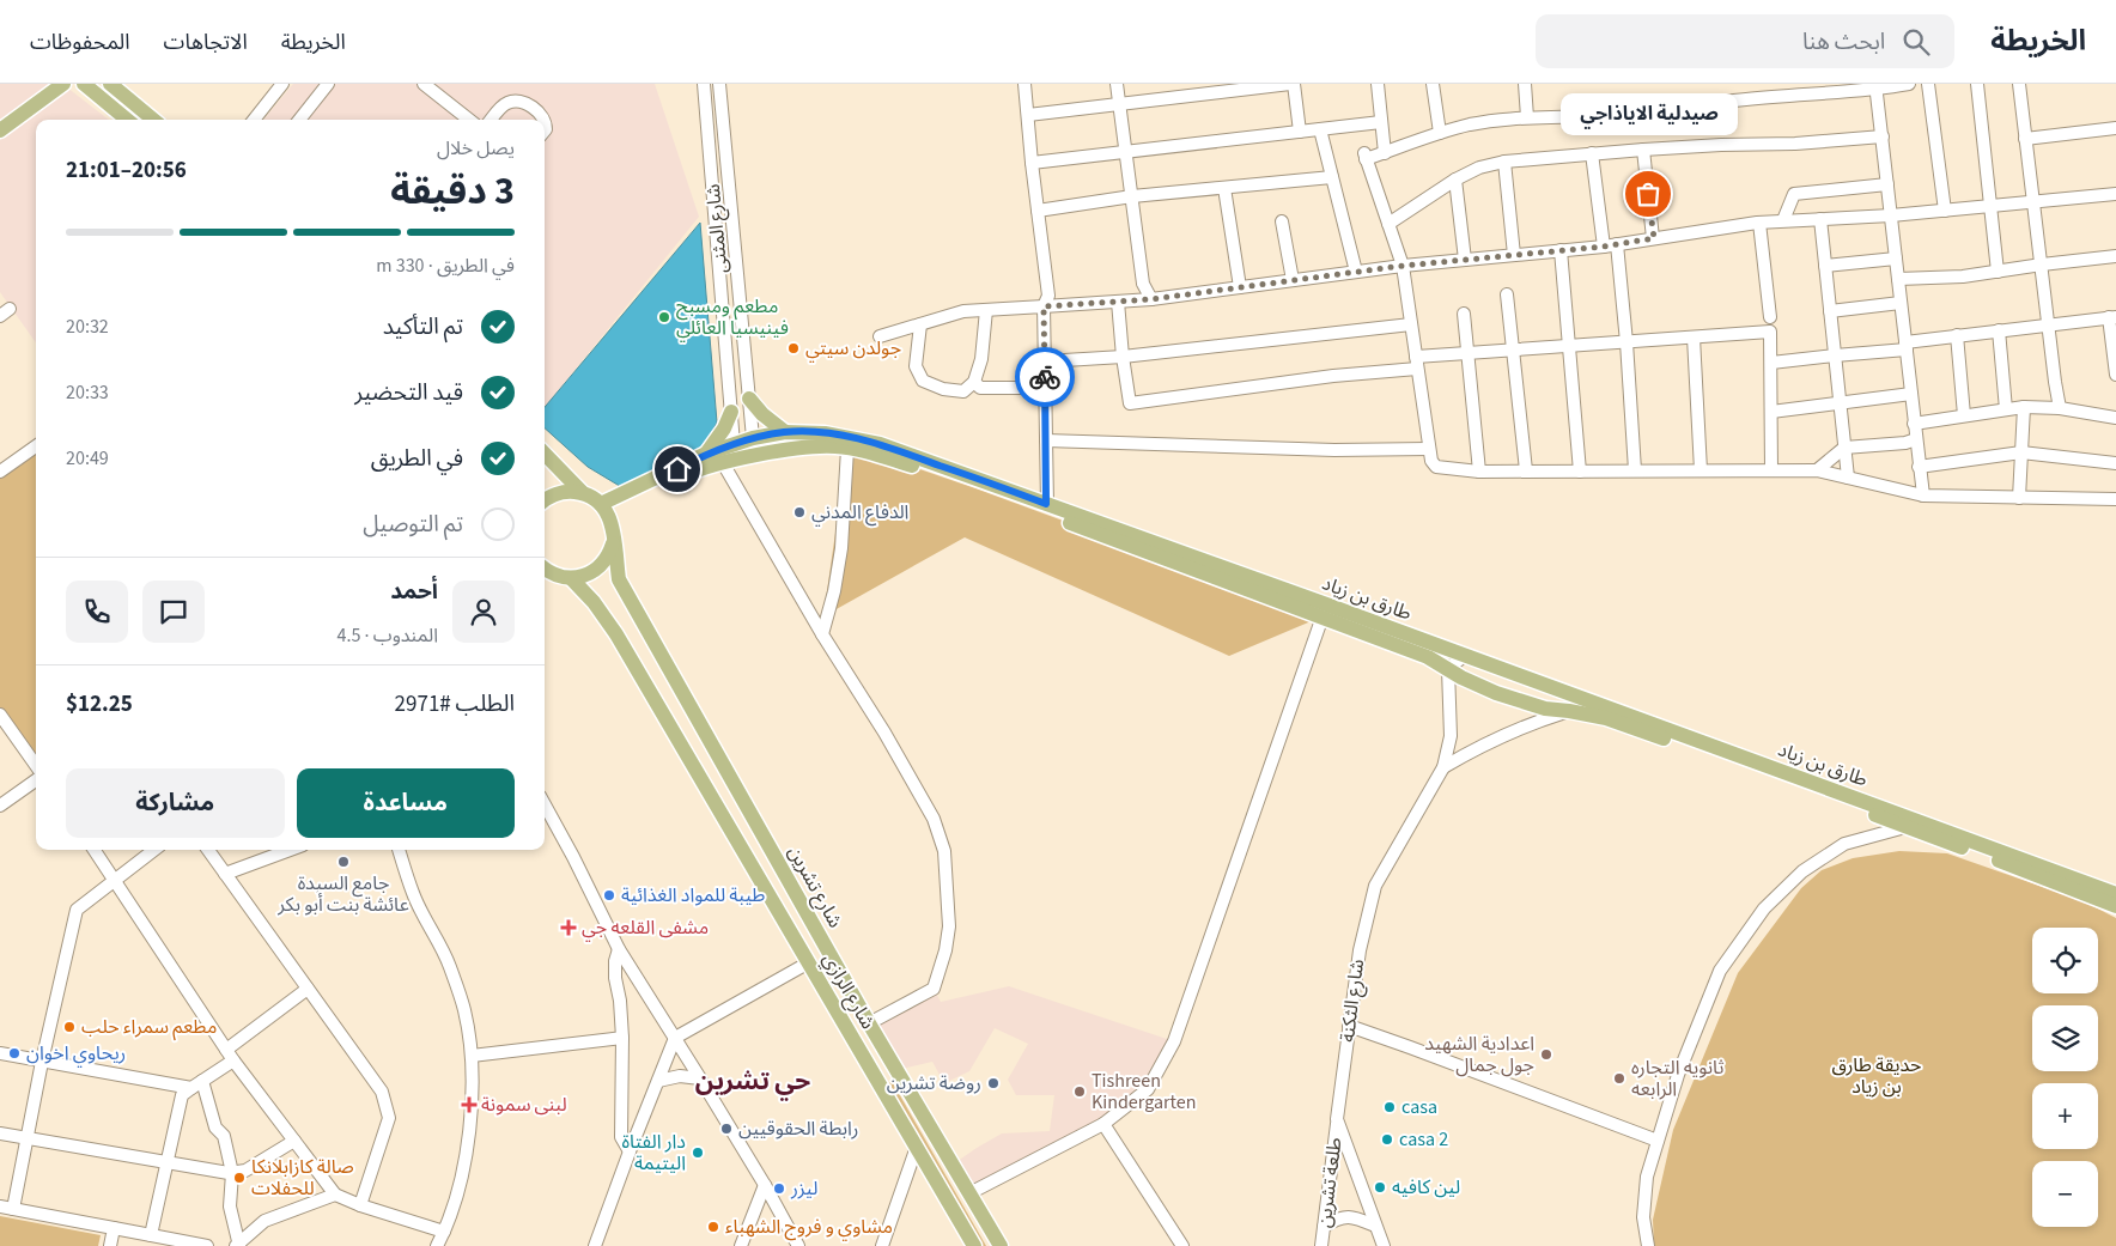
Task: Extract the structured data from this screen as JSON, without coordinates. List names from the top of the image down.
{
  "streets": {
    "main road": ["طارق بن زياد", "شارع تشرين", "شارع الرازي"],
    "street": ["شارع المثنى", "شارع الثكنة", "طلعة تشرين"]
  },
  "crossings": [
    ["شارع المثنى", "طارق بن زياد"],
    ["شارع الثكنة", "طلعة تشرين"]
  ],
  "districts": ["حي تشرين"],
  "parks": ["حديقة طارق بن زياد"],
  "places": {
    "other": [
      "صيدلية الاياذاجي",
      "مطعم ومسبح فينيسيا العائلي",
      "جولدن سيتي",
      "الدفاع المدني",
      "جامع السيدة عائشة بنت أبو بكر",
      "طيبة للمواد الغذائية",
      "مطعم سمراء حلب",
      "ريحاوي اخوان",
      "اعدادية الشهيد جول جمال",
      "ثانويه التجاره الرابعه",
      "روضة تشرين",
      "Tishreen Kindergarten",
      "casa",
      "رابطة الحقوقيين",
      "casa 2",
      "دار الفتاة اليتيمة",
      "صالة كازابلانكا للحفلات",
      "لين كافيه",
      "ليزر",
      "مشاوي و فروج الشهباء"
    ],
    "health": ["مشفى القلعه جي", "لبنى سمونة"]
  },
  "page": {
    "header": "الخريطة",
    "search": "ابحث هنا",
    "nav": ["الخريطة", "الاتجاهات", "المحفوظات"],
    "bubble": "صيدلية الاياذاجي",
    "heading": ["3 دقيقة", "يصل خلال", "20:56–21:01"],
    "panel": [
      "أحمد",
      "المندوب · 4.5",
      "الطلب #2971",
      "$12.25"
    ],
    "bar": "في الطريق · 330 m",
    "list": [
      ["تم التأكيد", "20:32"],
      ["قيد التحضير", "20:33"],
      ["في الطريق", "20:49"],
      "تم التوصيل"
    ],
    "buttons": ["مساعدة", "مشاركة"],
    "map_buttons": ["+", "−"]
  }
}
